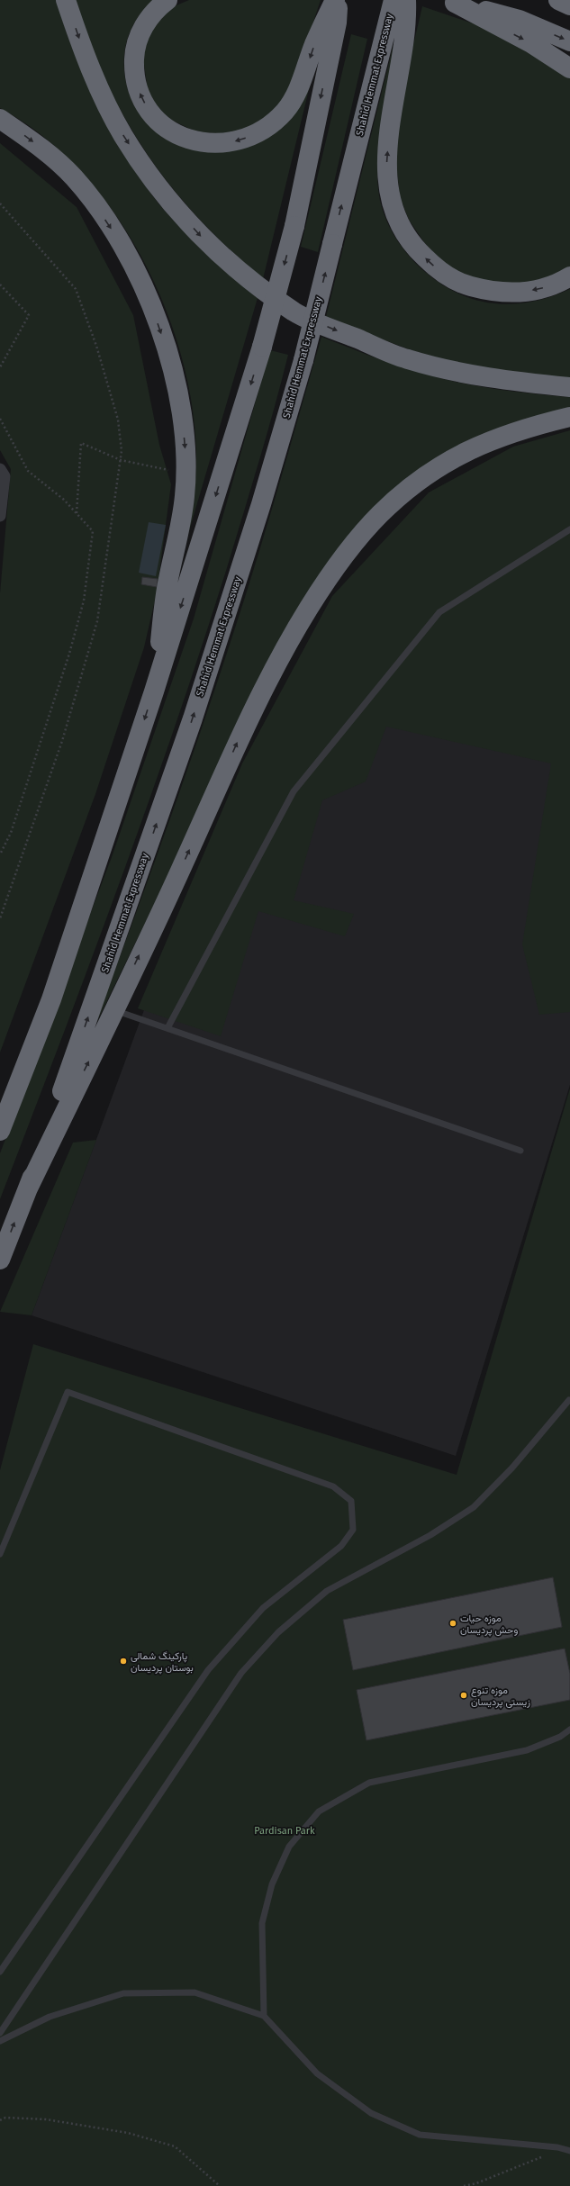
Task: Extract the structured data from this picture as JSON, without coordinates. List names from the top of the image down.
{
  "streets": {
    "highway": ["Shahid Hemmat Expressway"]
  },
  "parks": ["Pardisan Park"],
  "places": ["موزه حیات وحش پردیسان", "پارکینگ شمالی بوستان پردیسان", "موزه تنوع زیستی پردیسان"]
}
